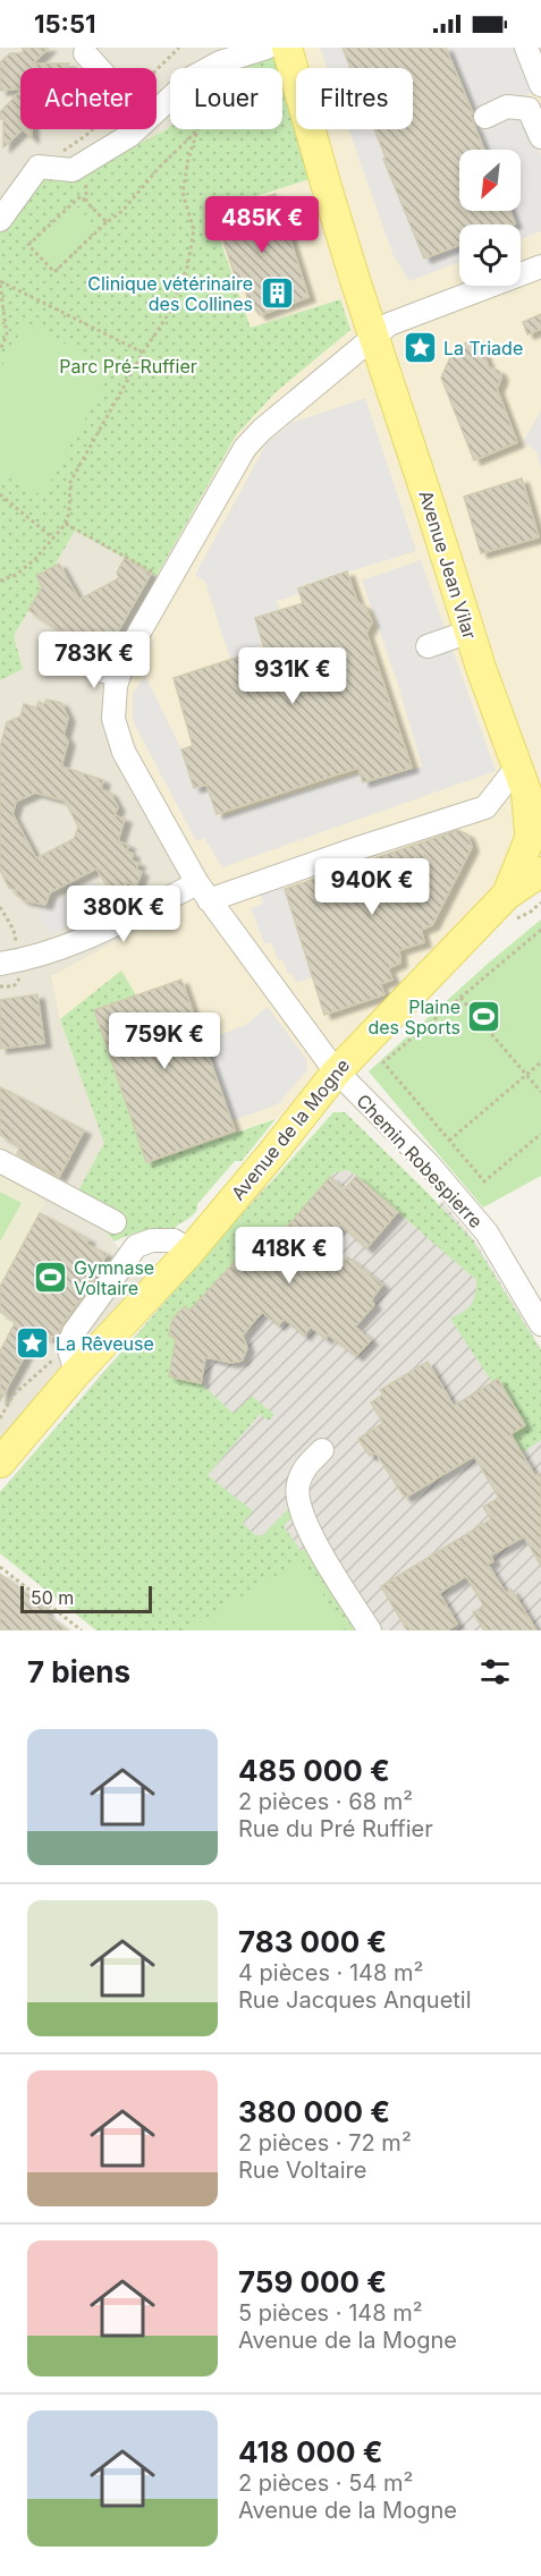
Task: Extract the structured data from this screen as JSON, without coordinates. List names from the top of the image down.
{
  "streets": {
    "main road": ["Avenue Jean Vilar", "Avenue de la Mogne"],
    "street": ["Chemin Robespierre"]
  },
  "crossings": [
    ["Avenue Jean Vilar", "Avenue de la Mogne"],
    ["Avenue Jean Vilar", "Chemin Robespierre"],
    ["Avenue de la Mogne", "Chemin Robespierre"]
  ],
  "parks": ["Parc Pré-Ruffier"],
  "places": {
    "building": ["Clinique vétérinaire des Collines"],
    "place": ["La Triade", "La Rêveuse"],
    "sports": ["Plaine des Sports", "Gymnase Voltaire"]
  },
  "scale_bar": "50 m",
  "north": "bottom left",
  "page": {
    "status": "15:51",
    "chip": ["Acheter", "Louer", "Filtres"],
    "price": [
      "485K €",
      "783K €",
      "931K €",
      "940K €",
      "380K €",
      "759K €",
      "418K €"
    ],
    "scale": "50 m",
    "heading": "7 biens",
    "list": [
      {
        "name": "485 000 €",
        "note": "2 pièces · 68 m² · Rue du Pré Ruffier"
      },
      {
        "name": "783 000 €",
        "note": "4 pièces · 148 m² · Rue Jacques Anquetil"
      },
      {
        "name": "380 000 €",
        "note": "2 pièces · 72 m² · Rue Voltaire"
      },
      {
        "name": "759 000 €",
        "note": "5 pièces · 148 m² · Avenue de la Mogne"
      },
      {
        "name": "418 000 €",
        "note": "2 pièces · 54 m² · Avenue de la Mogne"
      }
    ]
  }
}
